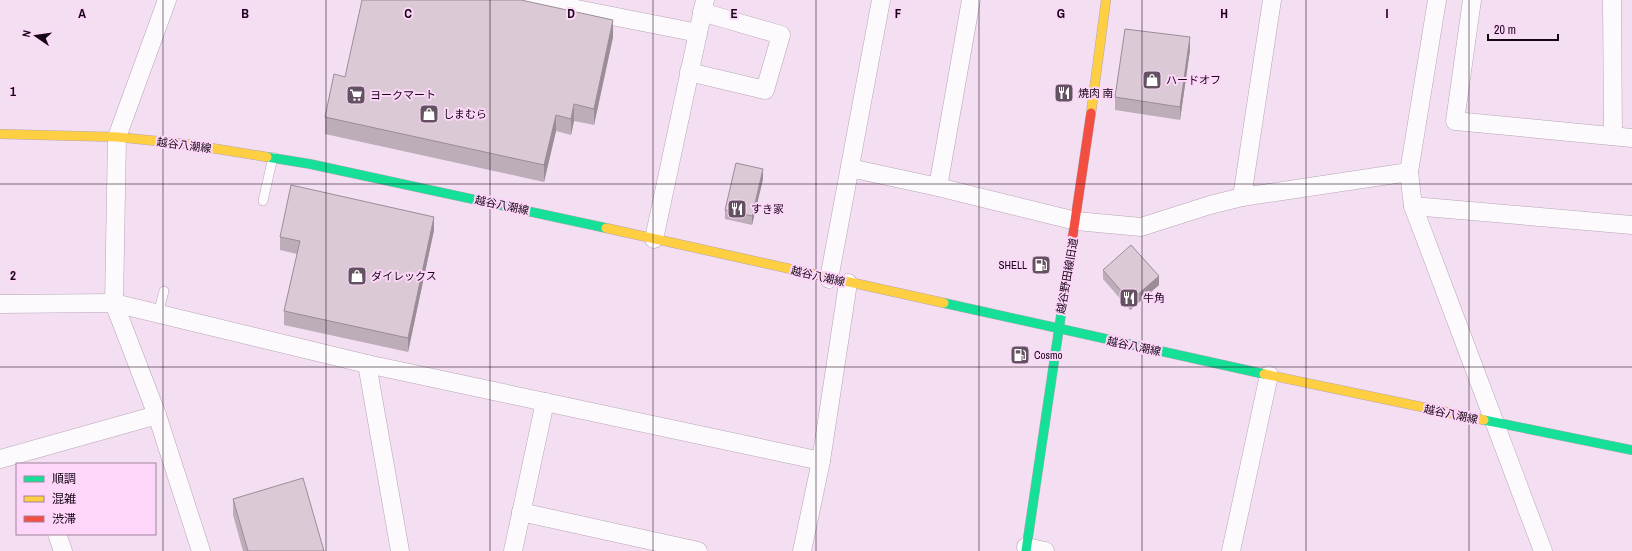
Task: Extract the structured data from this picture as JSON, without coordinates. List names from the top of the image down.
{
  "streets": {
    "main road": ["越谷八潮線", "越谷野田線旧道"]
  },
  "crossings": [
    ["越谷八潮線", "越谷野田線旧道"]
  ],
  "places": {
    "shop": ["ハードオフ", "しまむら", "ダイレックス"],
    "restaurant": ["焼肉 南", "すき家", "牛角"],
    "supermarket": ["ヨークマート"],
    "fuel station": ["SHELL", "Cosmo"]
  },
  "legend": ["順調", "混雑", "渋滞"],
  "scale_bar": "20 m",
  "north": "left",
  "grid": {
    "columns": [
      "A",
      "B",
      "C",
      "D",
      "E",
      "F",
      "G",
      "H",
      "I"
    ],
    "rows": ["1", "2"]
  }
}
